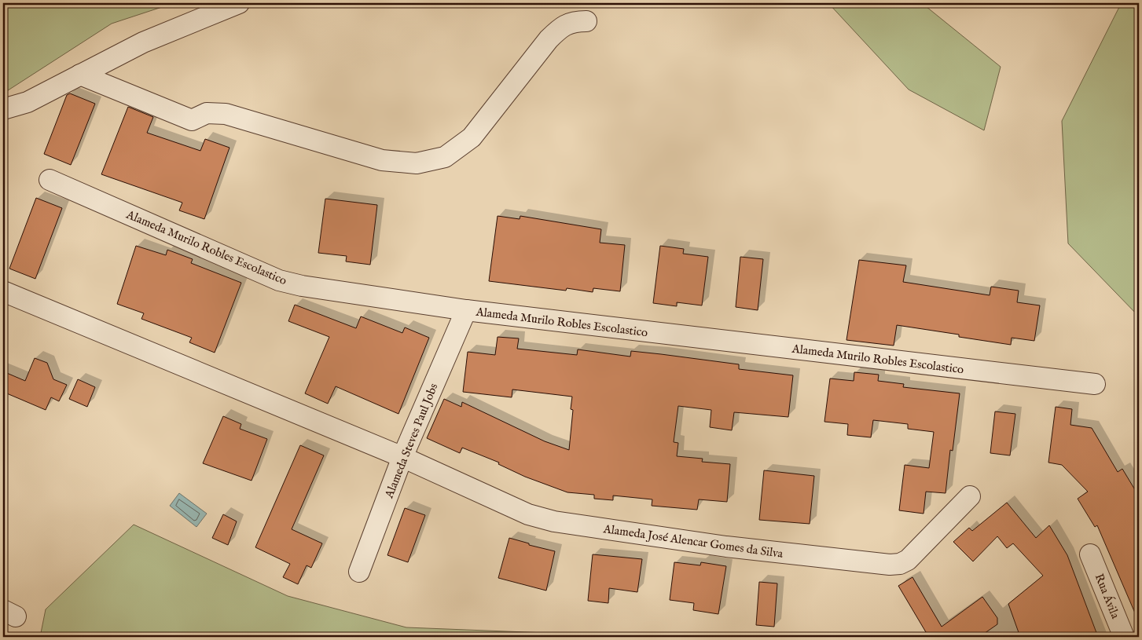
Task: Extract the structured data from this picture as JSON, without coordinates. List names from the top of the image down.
{
  "streets": {
    "street": [
      "Alameda Murilo Robles Escolastico",
      "Alameda Steves Paul Jobs",
      "Alameda José Alencar Gomes da Silva",
      "Rua Ávila"
    ]
  },
  "crossings": [
    ["Alameda Murilo Robles Escolastico", "Alameda Steves Paul Jobs"],
    ["Alameda Steves Paul Jobs", "Alameda José Alencar Gomes da Silva"]
  ]
}
